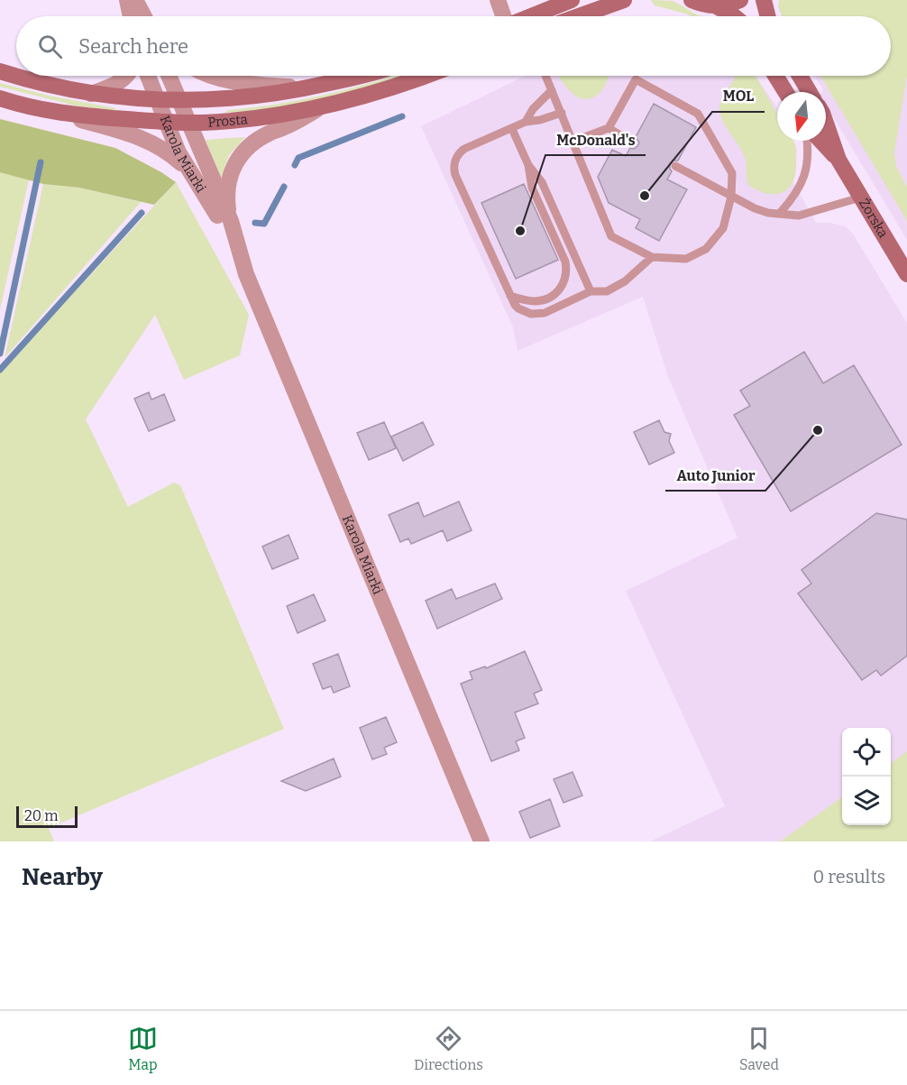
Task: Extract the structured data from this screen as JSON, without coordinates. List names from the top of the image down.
{
  "streets": {
    "main road": ["Prosta", "Żorska"],
    "street": ["Karola Miarki"]
  },
  "crossings": [
    ["Prosta", "Karola Miarki"]
  ],
  "places": ["MOL", "McDonald's", "Auto Junior"],
  "scale_bar": "20 m",
  "north": "bottom",
  "page": {
    "search": "Search here",
    "scale": "20 m",
    "heading": ["Nearby", "0 results"],
    "nav": ["Map", "Directions", "Saved"]
  }
}
